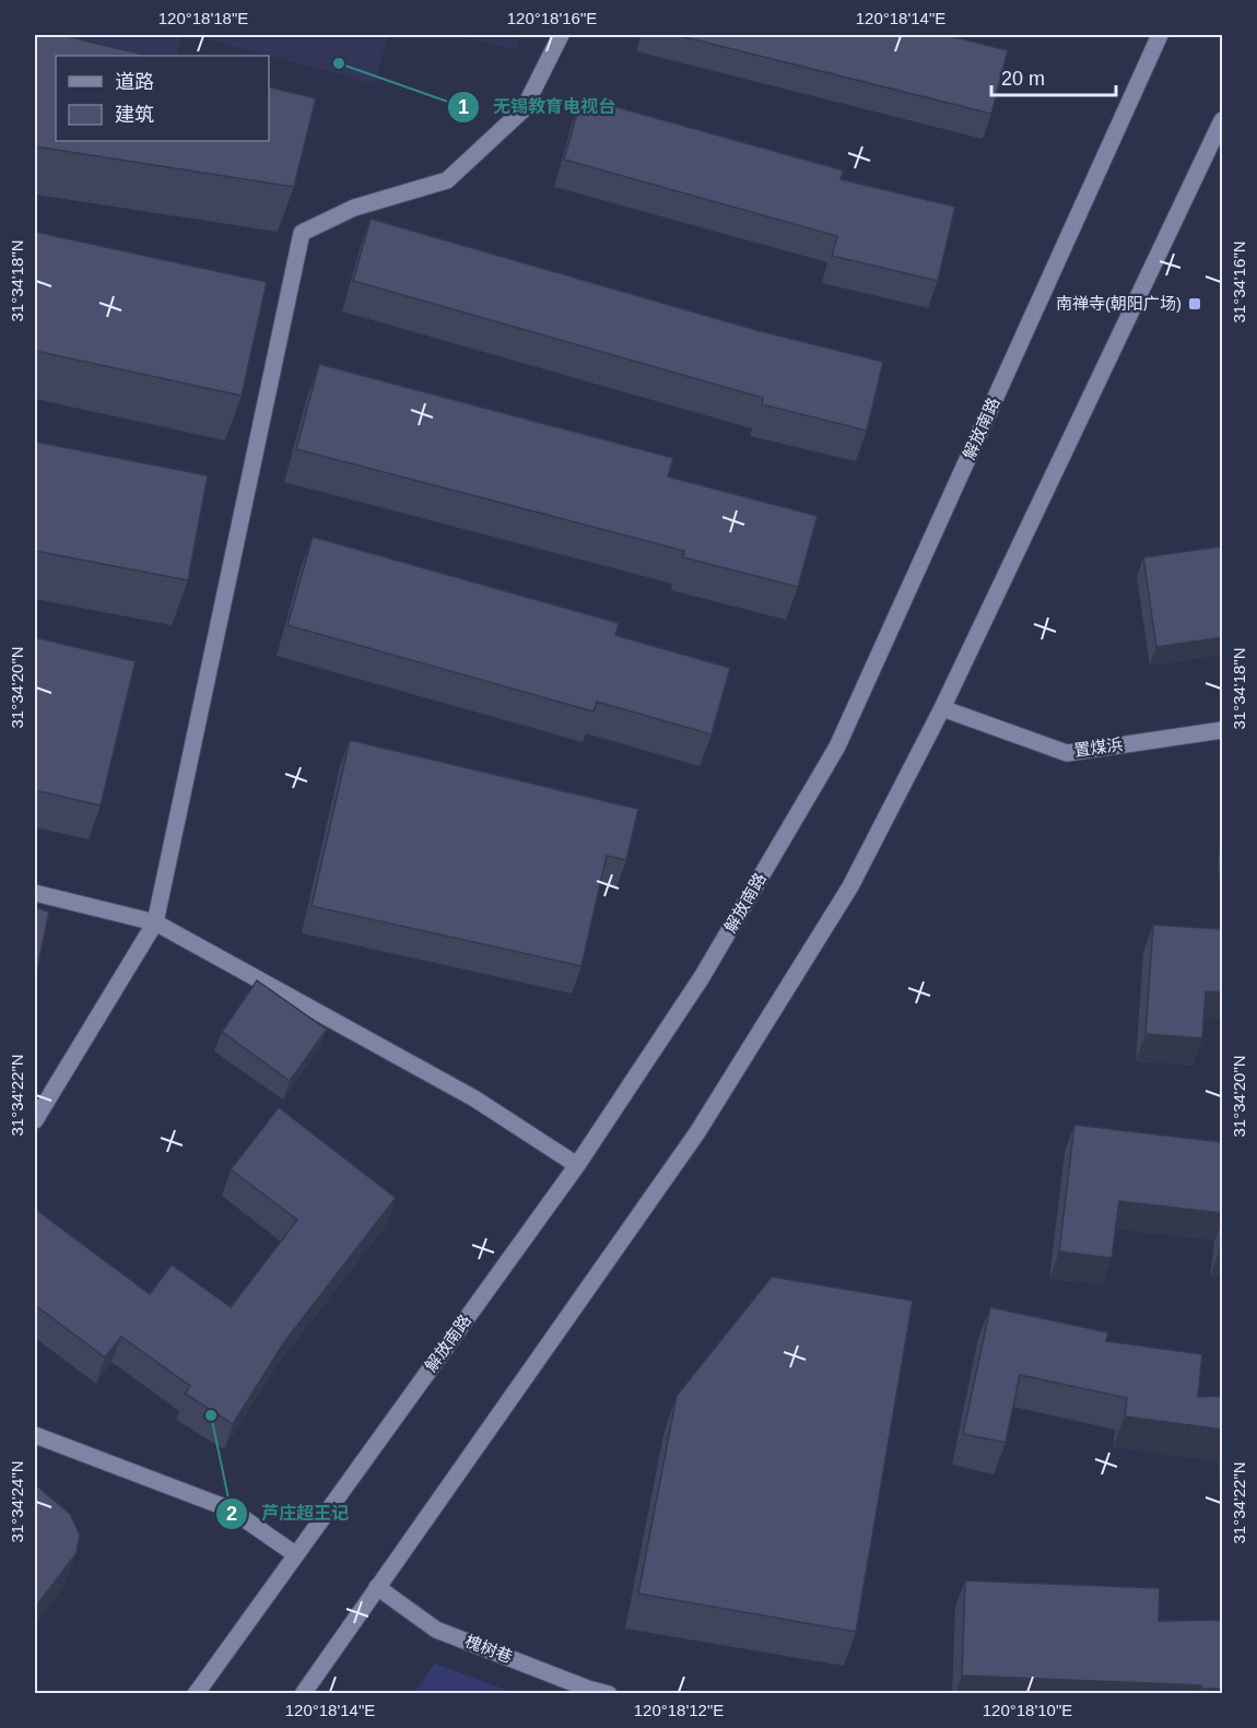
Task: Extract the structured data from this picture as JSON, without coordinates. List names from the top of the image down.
{
  "streets": {
    "main road": ["解放南路", "置煤浜", "槐树巷"]
  },
  "places": {
    "other": ["无锡教育电视台", "芦庄超王记"],
    "transit": ["南禅寺(朝阳广场)"]
  },
  "legend": ["道路", "建筑"],
  "scale_bar": "20 m",
  "coordinates": [
    "120°18'18\"E",
    "120°18'16\"E",
    "120°18'14\"E",
    "31°34'18\"N",
    "31°34'16\"N",
    "31°34'20\"N",
    "31°34'22\"N",
    "31°34'24\"N",
    "120°18'12\"E",
    "120°18'10\"E"
  ]
}
